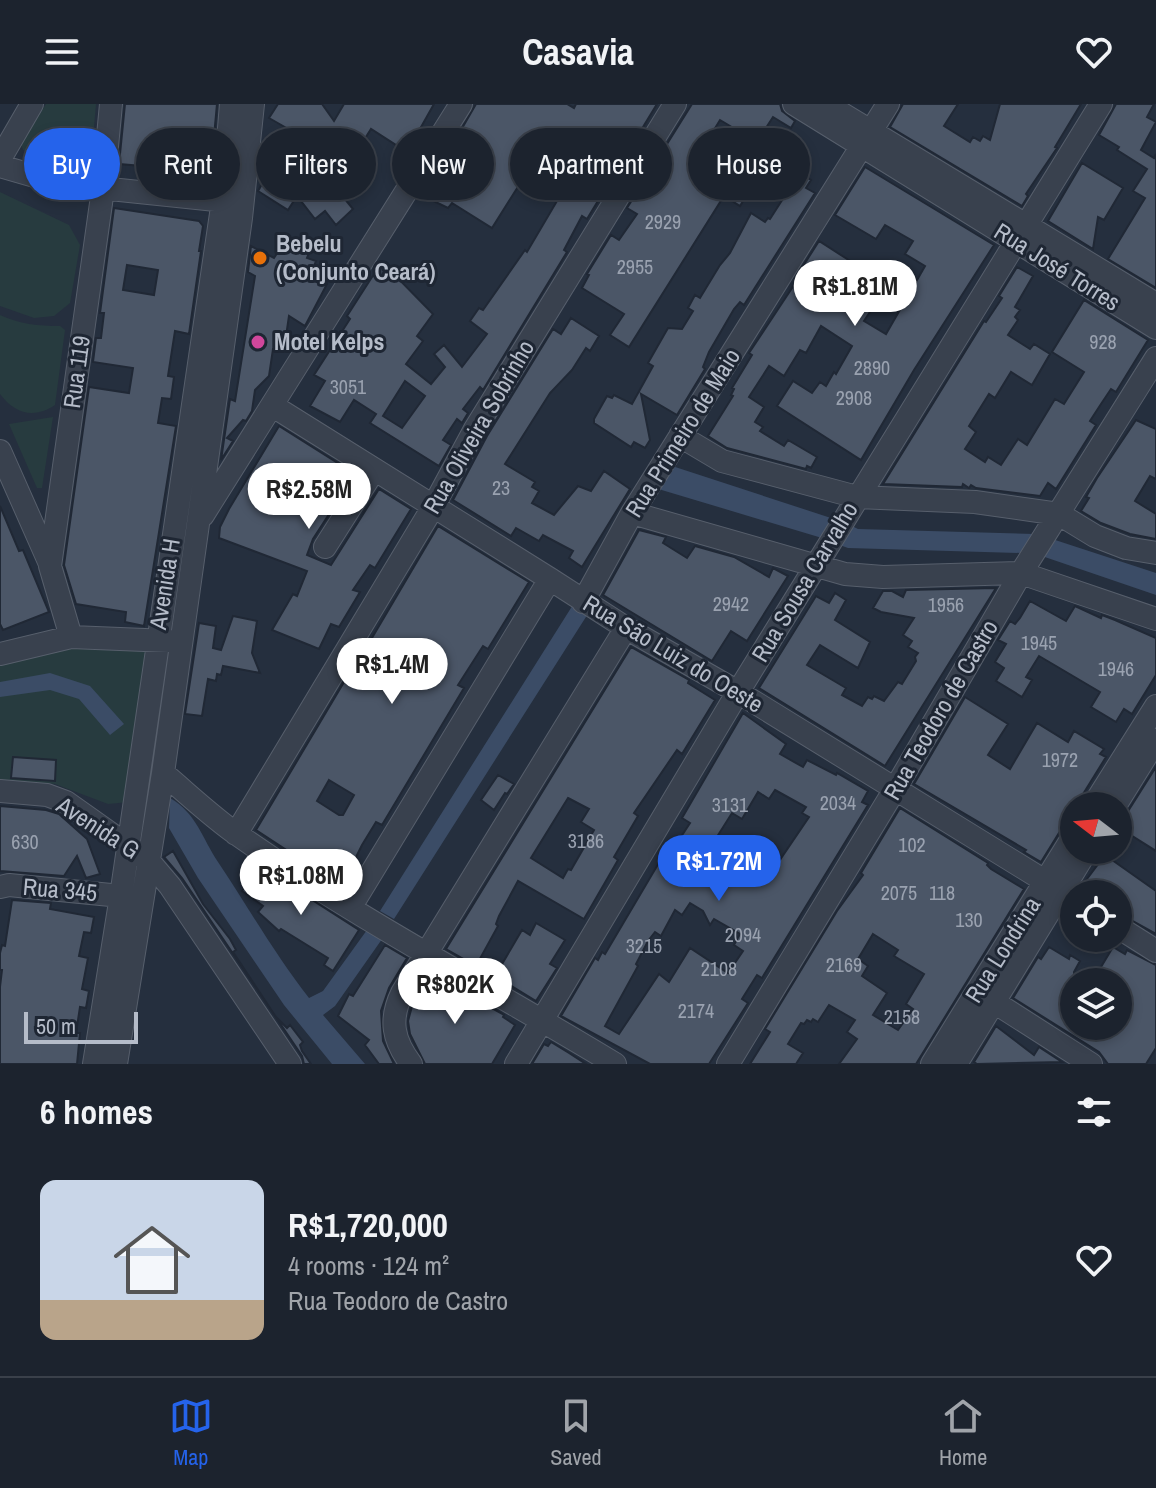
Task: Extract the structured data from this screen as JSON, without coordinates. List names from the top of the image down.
{
  "streets": {
    "street": [
      "Rua José Torres",
      "Rua 119",
      "Rua Oliveira Sobrinho",
      "Rua Primeiro de Maio",
      "Rua Sousa Carvalho",
      "Avenida H",
      "Rua São Luiz do Oeste",
      "Rua Teodoro de Castro",
      "Avenida G",
      "Rua 345",
      "Rua Londrina"
    ]
  },
  "crossings": [
    ["Rua José Torres", "Rua Primeiro de Maio"],
    ["Rua José Torres", "Rua Sousa Carvalho"],
    ["Rua Oliveira Sobrinho", "Rua São Luiz do Oeste"],
    ["Rua Primeiro de Maio", "Rua São Luiz do Oeste"],
    ["Rua Sousa Carvalho", "Rua São Luiz do Oeste"],
    ["Avenida H", "Avenida G"],
    ["Avenida H", "Rua 345"],
    ["Rua São Luiz do Oeste", "Rua Teodoro de Castro"],
    ["Rua São Luiz do Oeste", "Rua Londrina"]
  ],
  "places": ["Bebelu (Conjunto Ceará)", "Motel Kelps"],
  "house_numbers": [
    "2929",
    "2955",
    "928",
    "2890",
    "3051",
    "2908",
    "23",
    "2942",
    "1956",
    "1945",
    "1946",
    "1972",
    "2034",
    "3131",
    "3186",
    "630",
    "102",
    "2075",
    "118",
    "130",
    "2094",
    "3215",
    "2169",
    "2108",
    "2174",
    "2158"
  ],
  "scale_bar": "50 m",
  "north": "left",
  "page": {
    "header": "Casavia",
    "chip": [
      "Buy",
      "Rent",
      "Filters",
      "New",
      "Apartment",
      "House"
    ],
    "price": [
      "R$1.81M",
      "R$2.58M",
      "R$1.4M",
      "R$1.72M",
      "R$1.08M",
      "R$802K"
    ],
    "scale": "50 m",
    "heading": "6 homes",
    "list": [
      {
        "name": "R$1,720,000",
        "note": "4 rooms · 124 m² · Rua Teodoro de Castro"
      }
    ],
    "tabs": ["Map", "Saved", "Home"]
  }
}
